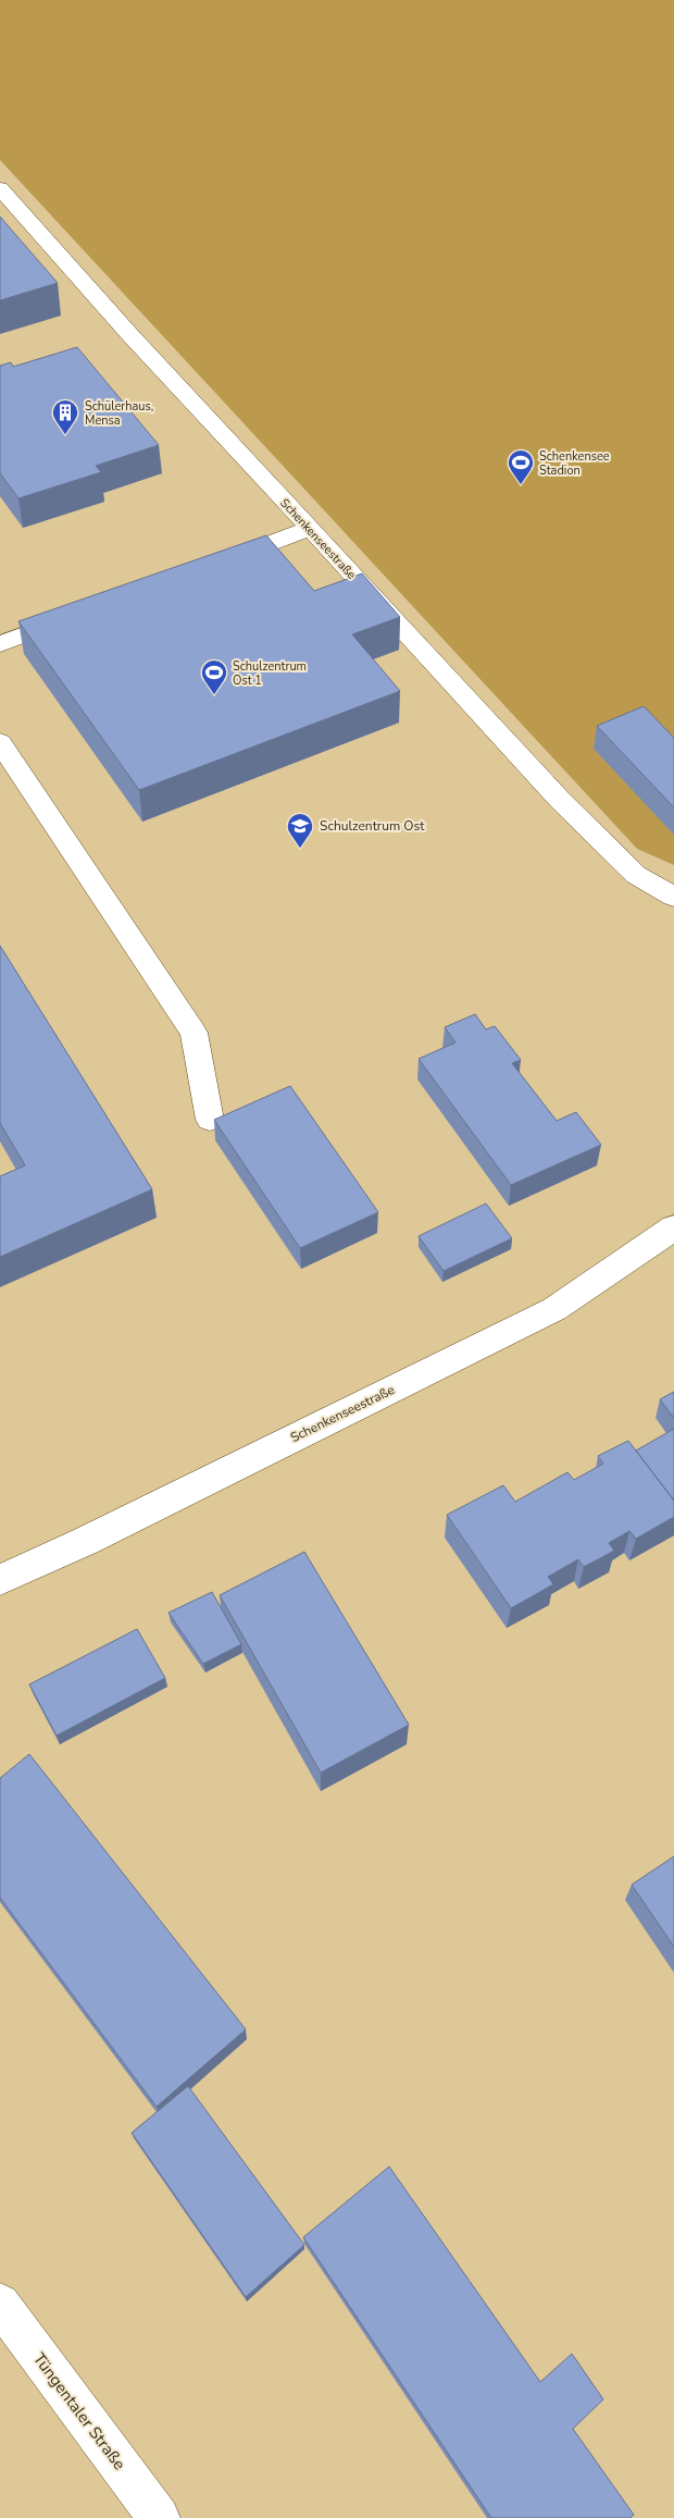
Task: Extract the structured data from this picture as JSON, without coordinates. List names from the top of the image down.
{
  "streets": {
    "street": ["Schenkenseestraße", "Tüngentaler Straße"]
  },
  "places": {
    "building": ["Schülerhaus, Mensa"],
    "sports": ["Schenkensee Stadion", "Schulzentrum Ost 1"],
    "school or university": ["Schulzentrum Ost"]
  }
}
